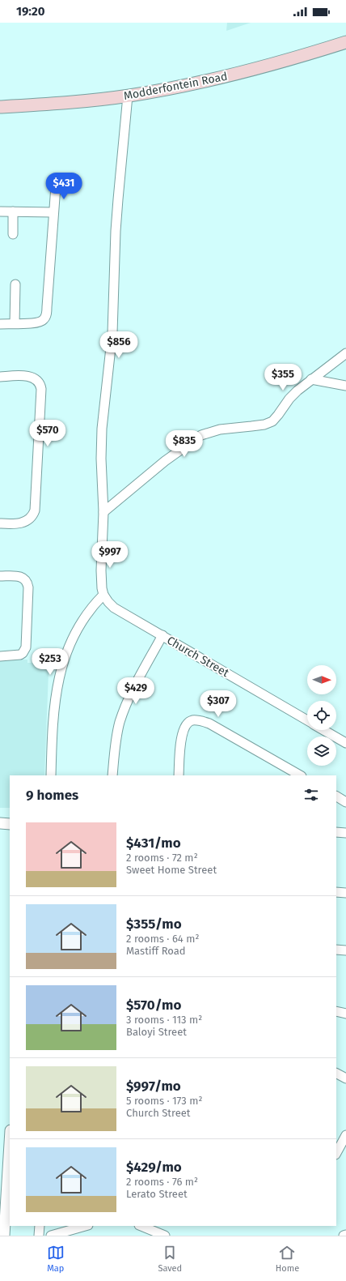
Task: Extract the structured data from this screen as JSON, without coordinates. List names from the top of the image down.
{
  "streets": {
    "main road": ["Modderfontein Road"],
    "street": ["Church Street"]
  },
  "north": "right",
  "page": {
    "status": "19:20",
    "price": [
      "$431",
      "$856",
      "$355",
      "$570",
      "$835",
      "$997",
      "$253",
      "$429",
      "$307"
    ],
    "heading": "9 homes",
    "list": [
      {
        "name": "$431/mo",
        "note": "2 rooms · 72 m² · Sweet Home Street"
      },
      {
        "name": "$355/mo",
        "note": "2 rooms · 64 m² · Mastiff Road"
      },
      {
        "name": "$570/mo",
        "note": "3 rooms · 113 m² · Baloyi Street"
      },
      {
        "name": "$997/mo",
        "note": "5 rooms · 173 m² · Church Street"
      },
      {
        "name": "$429/mo",
        "note": "2 rooms · 76 m² · Lerato Street"
      }
    ],
    "tabs": ["Map", "Saved", "Home"]
  }
}
